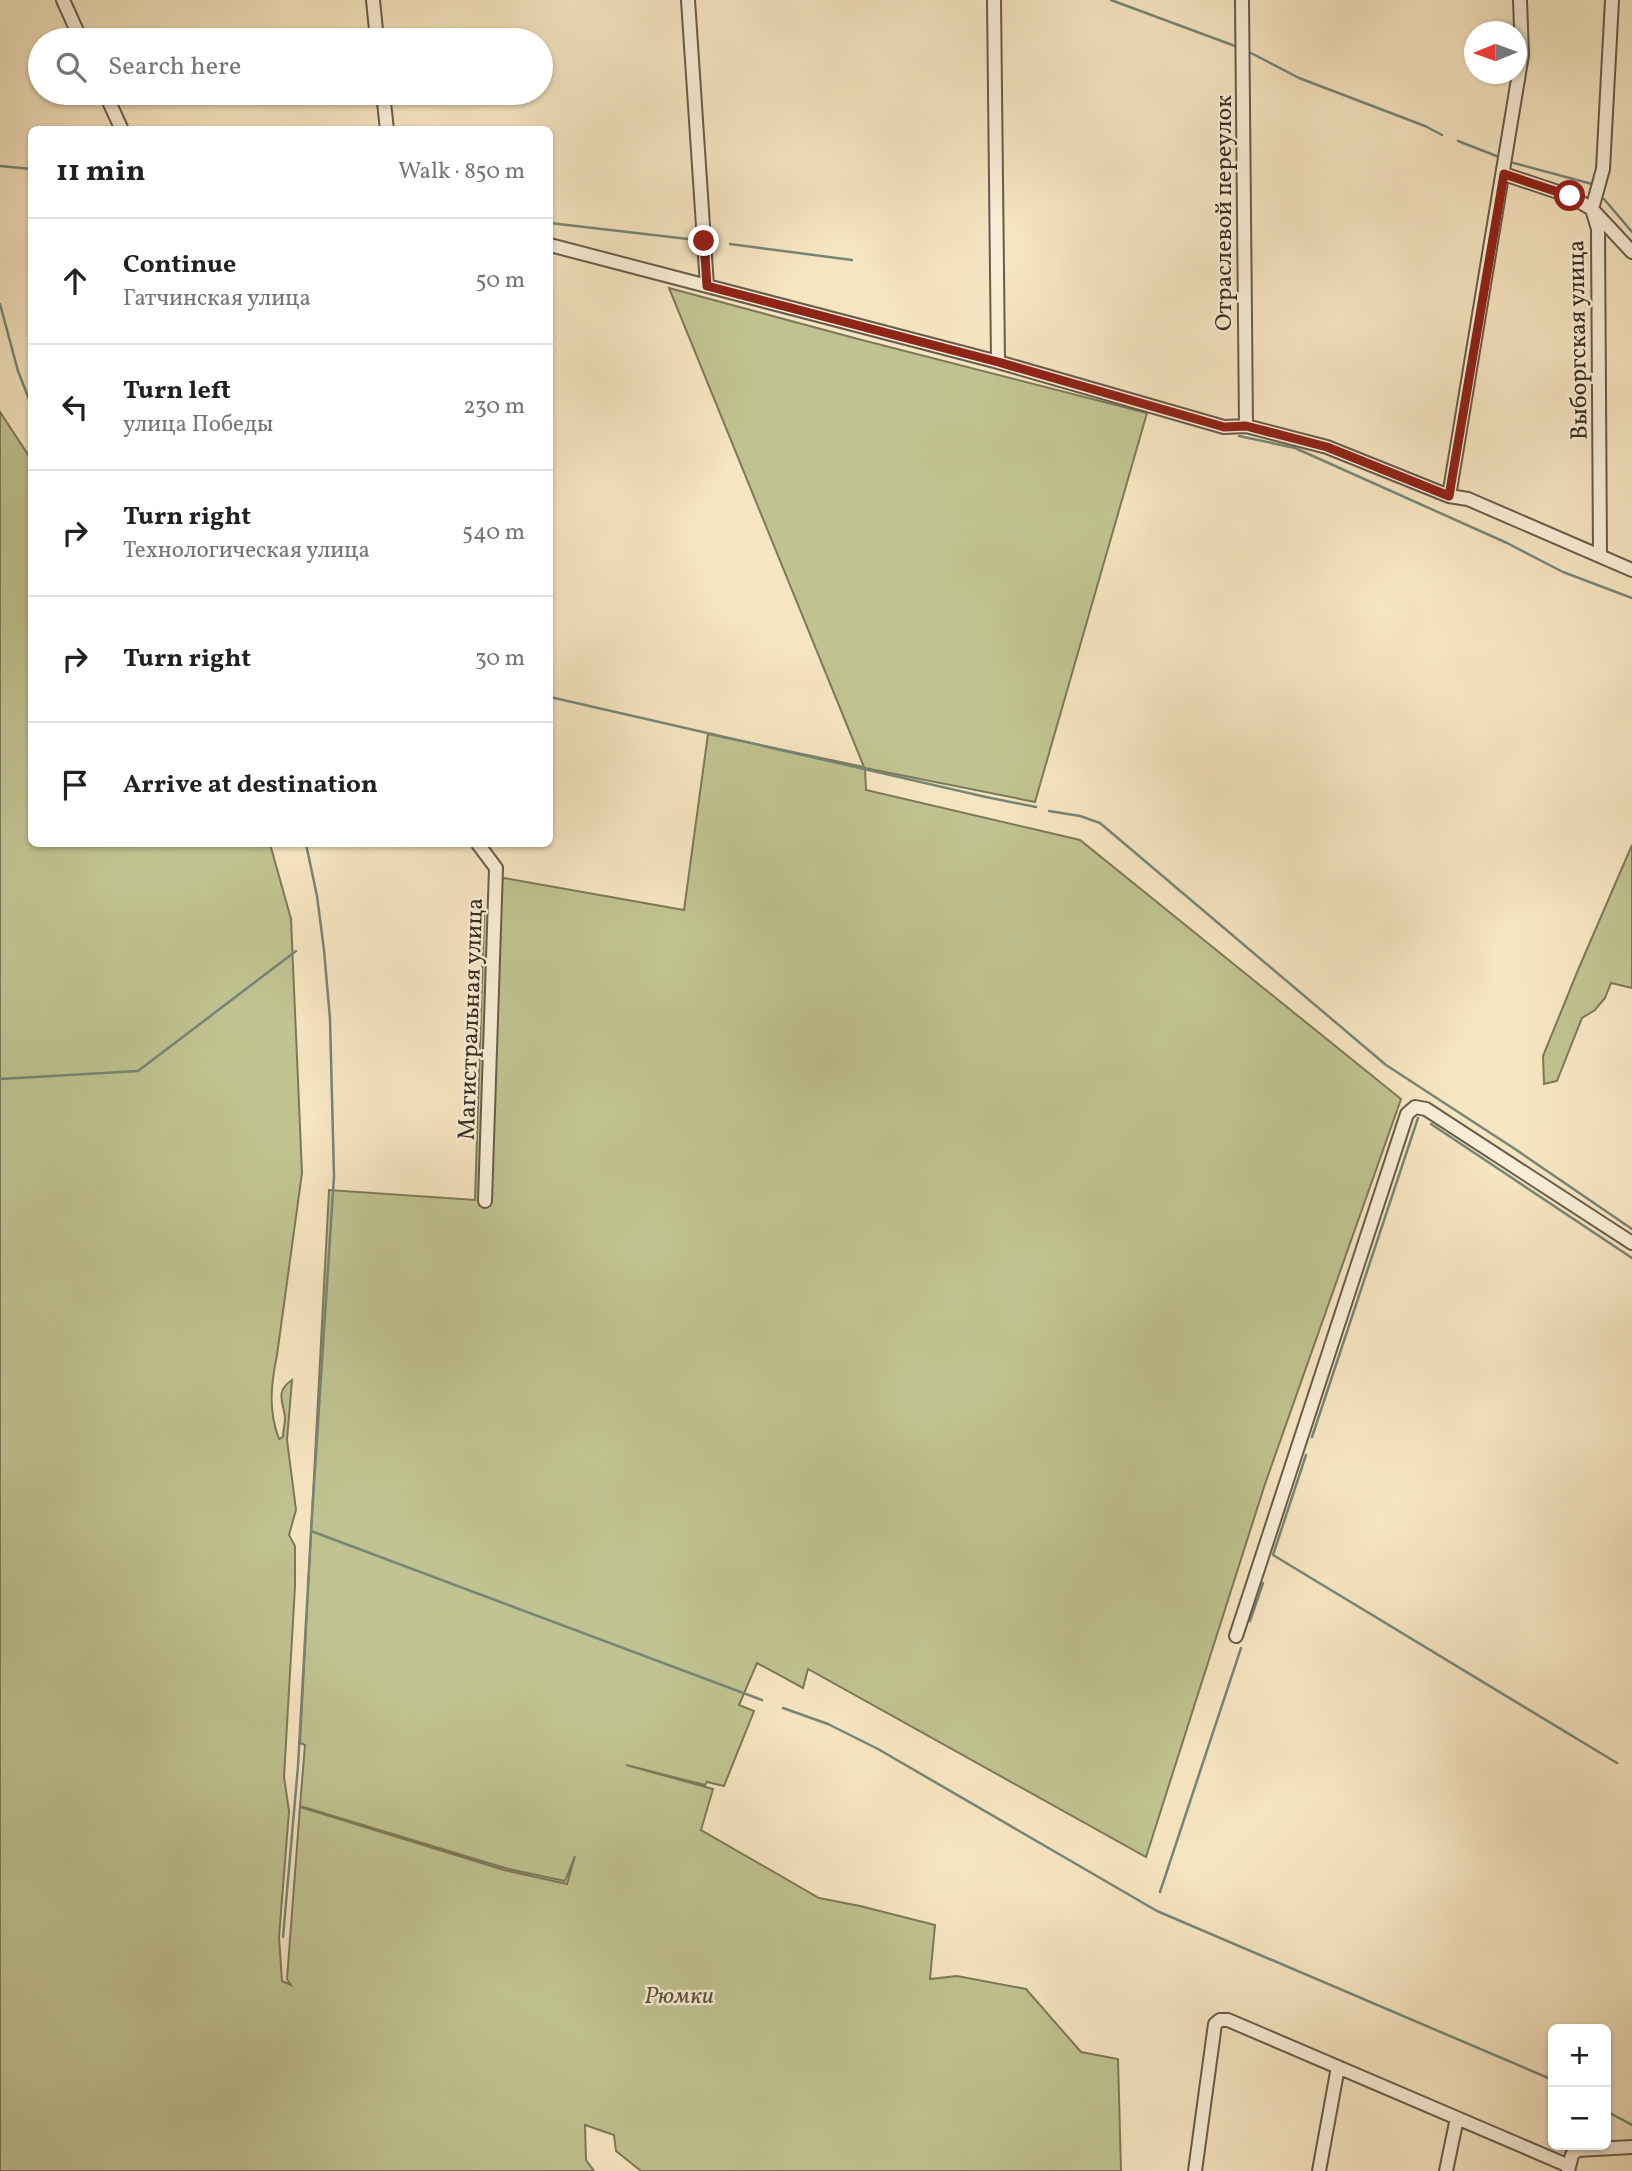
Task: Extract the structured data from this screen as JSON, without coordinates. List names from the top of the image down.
{
  "streets": {
    "street": ["Отраслевой переулок", "Выборгская улица", "Магистральная улица"]
  },
  "parks": ["Рюмки"],
  "north": "left",
  "page": {
    "search": "Search here",
    "heading": ["11 min", "Walk · 850 m"],
    "list": [
      ["Continue", "Гатчинская улица", "50 m"],
      ["Turn left", "улица Победы", "230 m"],
      ["Turn right", "Технологическая улица", "540 m"],
      ["Turn right", "30 m"],
      "Arrive at destination"
    ],
    "map_buttons": ["+", "−"]
  }
}
